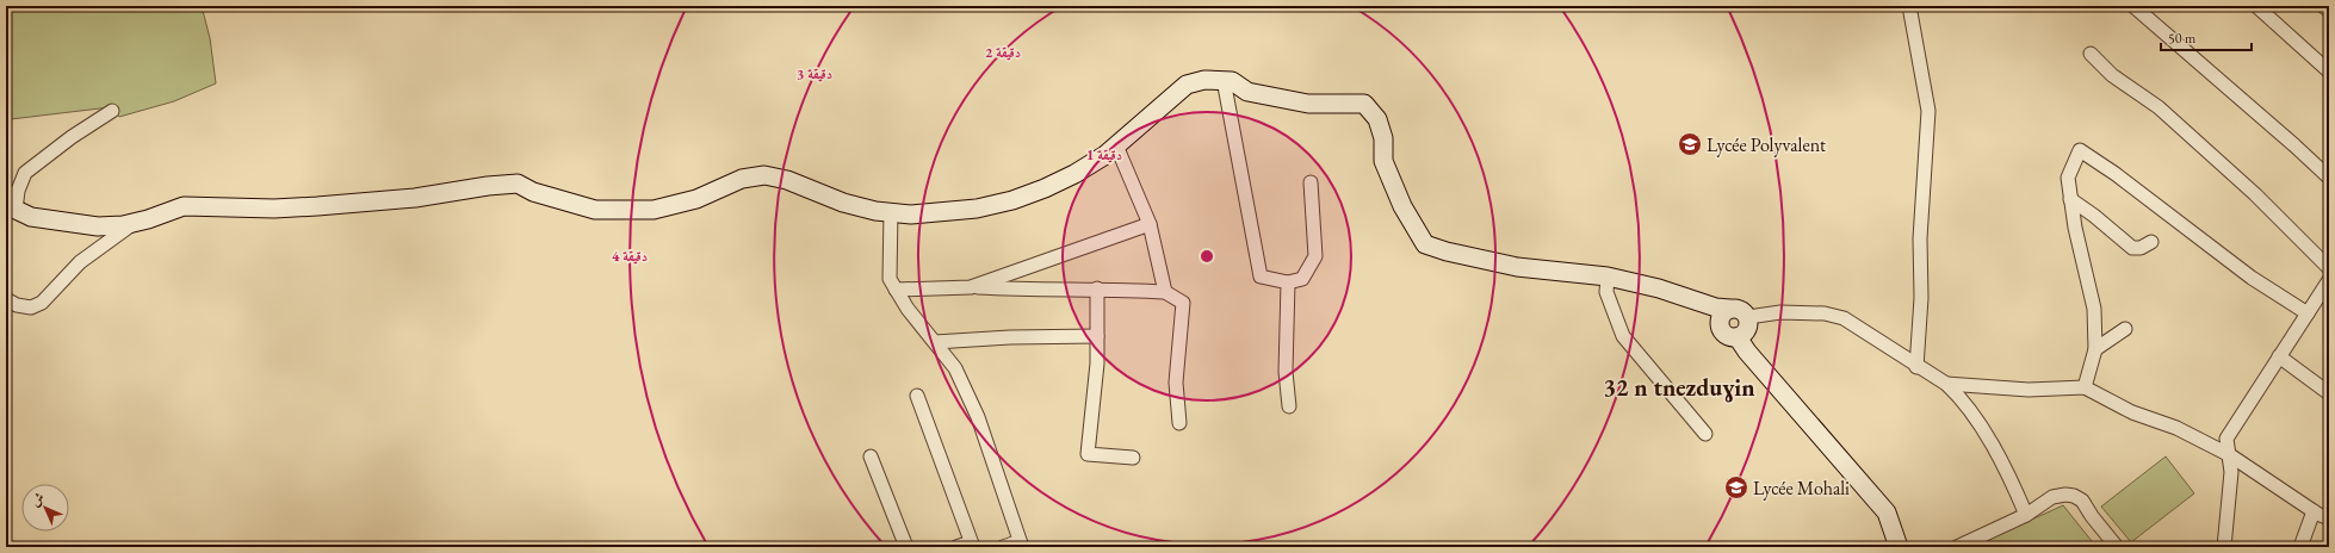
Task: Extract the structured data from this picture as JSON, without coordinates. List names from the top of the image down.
{
  "districts": ["32 n tnezduɣin"],
  "places": {
    "school or university": ["Lycée Polyvalent", "Lycée Mohali"]
  },
  "scale_bar": "50 m",
  "north": "top left",
  "rings": [
    "2 دقيقة",
    "3 دقيقة",
    "1 دقيقة",
    "4 دقيقة"
  ]
}
